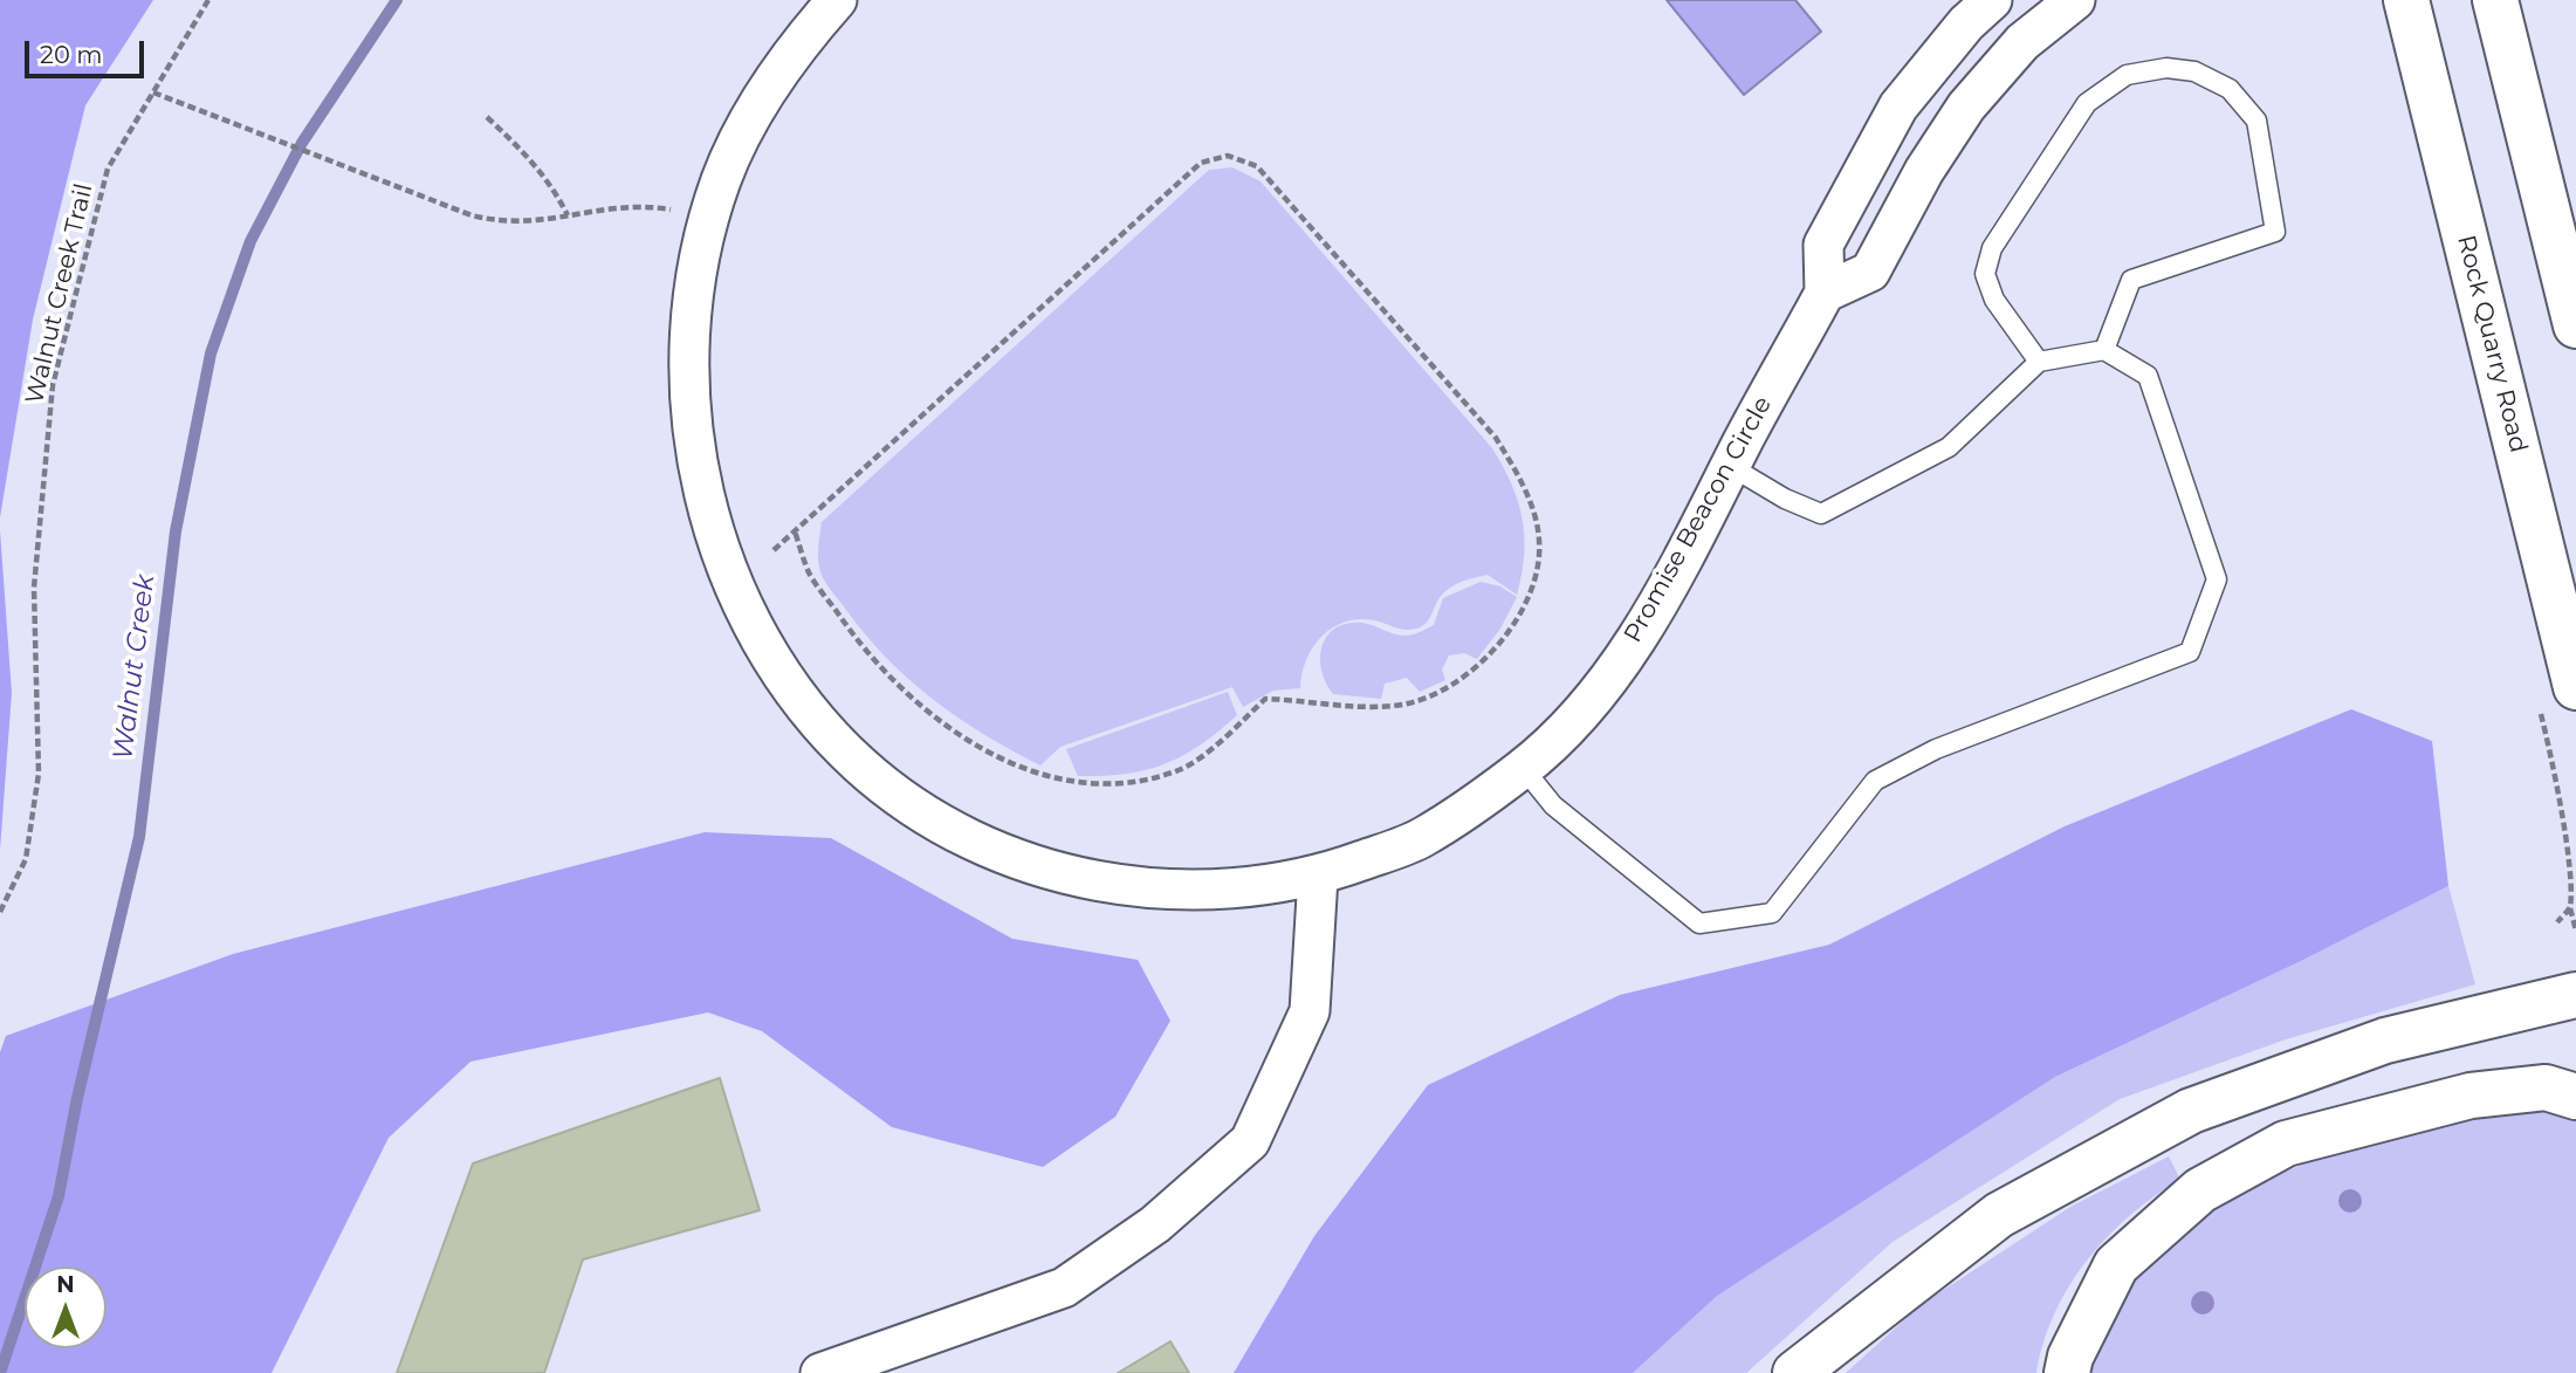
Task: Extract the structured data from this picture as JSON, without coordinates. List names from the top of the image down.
{
  "streets": {
    "main road": ["Rock Quarry Road"],
    "street": ["Promise Beacon Circle"],
    "path": ["Walnut Creek Trail"]
  },
  "water": ["Walnut Creek"],
  "scale_bar": "20 m",
  "north": "top"
}
